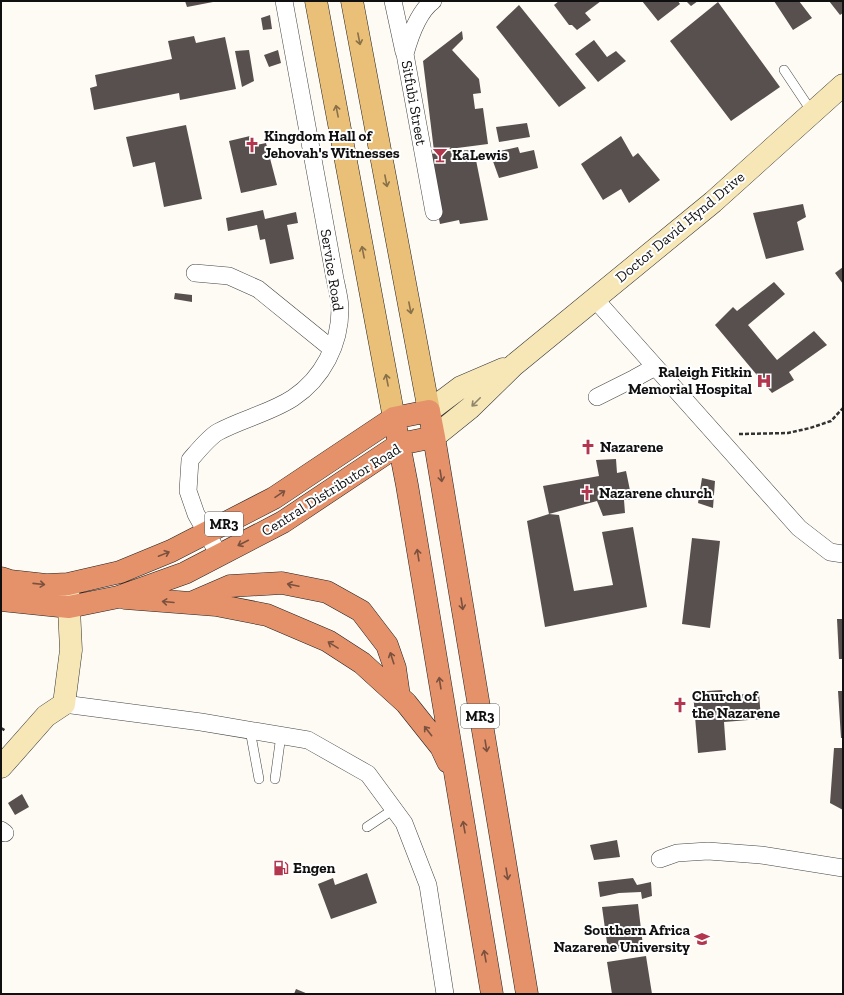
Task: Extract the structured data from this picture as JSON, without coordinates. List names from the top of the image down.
{
  "streets": {
    "highway": ["Central Distributor Road", "MR3"],
    "main road": ["Doctor David Hynd Drive"],
    "street": ["Sitfubi Street", "Service Road"]
  },
  "crossings": [
    ["Doctor David Hynd Drive", "Central Distributor Road"],
    ["Doctor David Hynd Drive", "MR3"],
    ["Service Road", "Central Distributor Road"],
    ["Central Distributor Road", "MR3"]
  ],
  "places": {
    "church": [
      "Kingdom Hall of Jehovah's Witnesses",
      "Nazarene",
      "Nazarene church",
      "Church of the Nazarene"
    ],
    "bar": ["KaLewis"],
    "hospital": ["Raleigh Fitkin Memorial Hospital"],
    "fuel station": ["Engen"],
    "school or university": ["Southern Africa Nazarene University"]
  }
}
